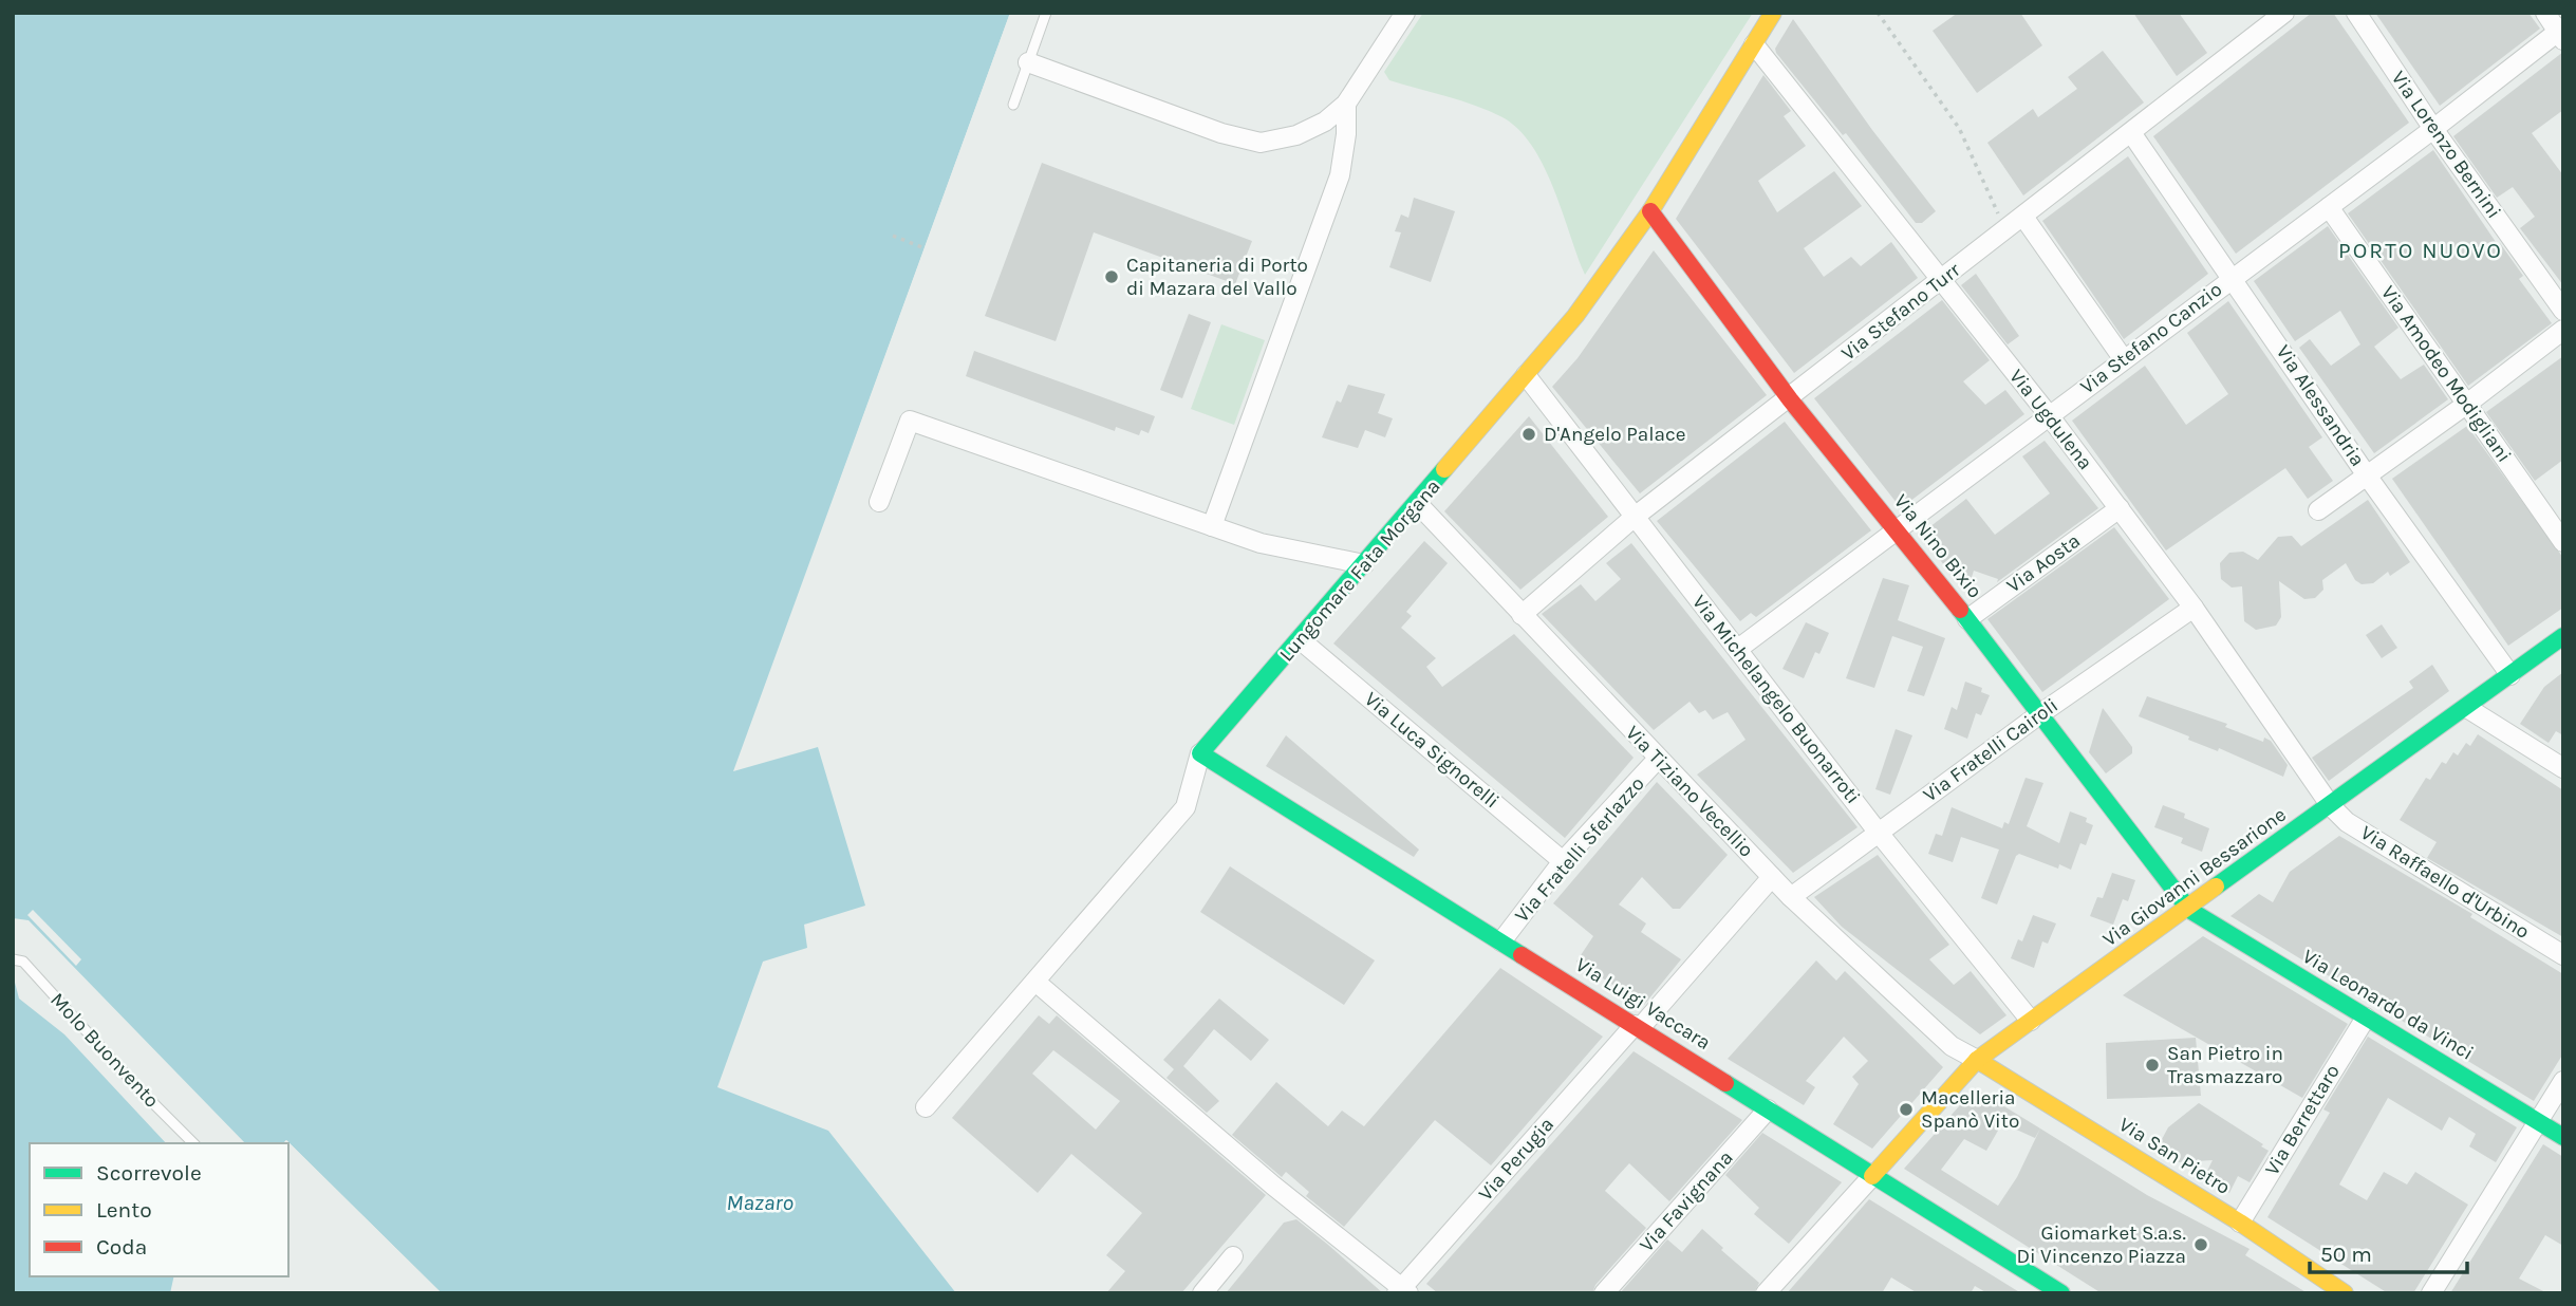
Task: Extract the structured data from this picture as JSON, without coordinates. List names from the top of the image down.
{
  "streets": {
    "main road": [
      "Via Nino Bixio",
      "Lungomare Fata Morgana",
      "Via Giovanni Bessarione",
      "Via Luigi Vaccara",
      "Via Leonardo da Vinci",
      "Via San Pietro"
    ],
    "street": [
      "Via Lorenzo Bernini",
      "Via Stefano Turr",
      "Via Stefano Canzio",
      "Via Amodeo Modigliani",
      "Via Alessandria",
      "Via Ugdulena",
      "Via Aosta",
      "Via Michelangelo Buonarroti",
      "Via Luca Signorelli",
      "Via Fratelli Cairoli",
      "Via Tiziano Vecellio",
      "Via Fratelli Sferlazzo",
      "Via Raffaello d'Urbino",
      "Via Berrettaro",
      "Via Perugia",
      "Via Favignana"
    ],
    "lane": ["Molo Buonvento"]
  },
  "crossings": [
    ["Via Lorenzo Bernini", "Via Stefano Canzio"],
    ["Via Stefano Turr", "Via Alessandria"],
    ["Via Stefano Turr", "Via Ugdulena"],
    ["Via Stefano Turr", "Via Nino Bixio"],
    ["Via Stefano Turr", "Via Michelangelo Buonarroti"],
    ["Via Stefano Turr", "Via Tiziano Vecellio"],
    ["Via Stefano Canzio", "Via Amodeo Modigliani"],
    ["Via Stefano Canzio", "Via Alessandria"],
    ["Via Stefano Canzio", "Via Ugdulena"],
    ["Via Stefano Canzio", "Via Nino Bixio"],
    ["Via Stefano Canzio", "Via Michelangelo Buonarroti"],
    ["Via Alessandria", "Via Giovanni Bessarione"],
    ["Via Ugdulena", "Via Aosta"],
    ["Via Ugdulena", "Lungomare Fata Morgana"],
    ["Via Ugdulena", "Via Fratelli Cairoli"],
    ["Via Ugdulena", "Via Giovanni Bessarione"],
    ["Via Ugdulena", "Via Raffaello d'Urbino"],
    ["Via Nino Bixio", "Via Aosta"],
    ["Via Nino Bixio", "Lungomare Fata Morgana"],
    ["Via Nino Bixio", "Via Fratelli Cairoli"],
    ["Via Nino Bixio", "Via Giovanni Bessarione"],
    ["Via Nino Bixio", "Via Leonardo da Vinci"],
    ["Lungomare Fata Morgana", "Via Michelangelo Buonarroti"],
    ["Lungomare Fata Morgana", "Via Luca Signorelli"],
    ["Lungomare Fata Morgana", "Via Tiziano Vecellio"],
    ["Lungomare Fata Morgana", "Via Luigi Vaccara"],
    ["Via Michelangelo Buonarroti", "Via Fratelli Cairoli"],
    ["Via Michelangelo Buonarroti", "Via Giovanni Bessarione"],
    ["Via Luca Signorelli", "Via Fratelli Sferlazzo"],
    ["Via Fratelli Cairoli", "Via Tiziano Vecellio"],
    ["Via Tiziano Vecellio", "Via Fratelli Sferlazzo"],
    ["Via Tiziano Vecellio", "Via Giovanni Bessarione"],
    ["Via Tiziano Vecellio", "Via San Pietro"],
    ["Via Tiziano Vecellio", "Via Perugia"],
    ["Via Fratelli Sferlazzo", "Via Luigi Vaccara"],
    ["Via Giovanni Bessarione", "Via Raffaello d'Urbino"],
    ["Via Giovanni Bessarione", "Via Luigi Vaccara"],
    ["Via Giovanni Bessarione", "Via Leonardo da Vinci"],
    ["Via Giovanni Bessarione", "Via San Pietro"],
    ["Via Luigi Vaccara", "Via Perugia"],
    ["Via Luigi Vaccara", "Via Favignana"],
    ["Via Leonardo da Vinci", "Via Berrettaro"],
    ["Via Berrettaro", "Via San Pietro"]
  ],
  "districts": ["PORTO NUOVO"],
  "water": ["Mazaro"],
  "places": [
    "Capitaneria di Porto di Mazara del Vallo",
    "D'Angelo Palace",
    "San Pietro in Trasmazzaro",
    "Macelleria Spanò Vito",
    "Giomarket S.a.s. Di Vincenzo Piazza"
  ],
  "legend": ["Scorrevole", "Lento", "Coda"],
  "scale_bar": "50 m"
}
